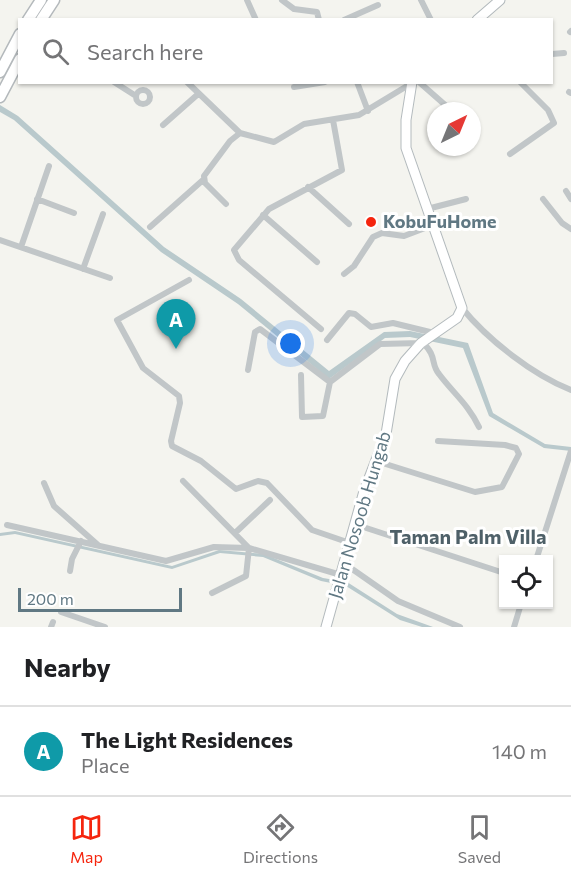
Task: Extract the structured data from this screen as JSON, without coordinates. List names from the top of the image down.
{
  "streets": {
    "main road": ["Jalan Nosoob Hungab"]
  },
  "districts": ["Taman Palm Villa"],
  "places": ["KobuFuHome"],
  "scale_bar": "200 m",
  "north": "top right",
  "page": {
    "search": "Search here",
    "pins": "A",
    "scale": "200 m",
    "heading": "Nearby",
    "list": [
      {
        "mark": "A",
        "name": "The Light Residences",
        "note": "Place",
        "value": "140 m"
      }
    ],
    "nav": ["Map", "Directions", "Saved"]
  }
}
